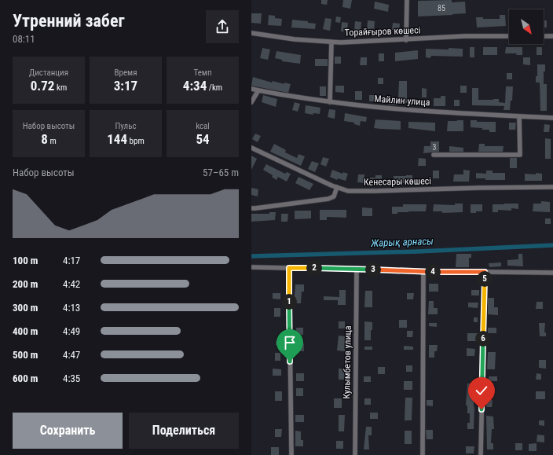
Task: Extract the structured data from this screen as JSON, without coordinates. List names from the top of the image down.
{
  "streets": {
    "street": [
      "Торайғыров көшесі",
      "Майлин улица",
      "Кенесары көшесі",
      "Кулымбетов улица"
    ]
  },
  "water": ["Жарық арнасы"],
  "house_numbers": ["85", "3"],
  "north": "bottom right",
  "page": {
    "heading": ["Утренний забег", "08:11"],
    "stats": [
      ["Дистанция", "0.72 km"],
      ["Время", "3:17"],
      ["Темп", "4:34 /km"],
      ["Набор высоты", "8 m"],
      ["Пульс", "144 bpm"],
      ["kcal", "54"]
    ],
    "chart": ["Набор высоты", "57–65 m"],
    "list": [
      {
        "name": "100 m",
        "note": "4:17"
      },
      {
        "name": "200 m",
        "note": "4:42"
      },
      {
        "name": "300 m",
        "note": "4:13"
      },
      {
        "name": "400 m",
        "note": "4:49"
      },
      {
        "name": "500 m",
        "note": "4:47"
      },
      {
        "name": "600 m",
        "note": "4:35"
      }
    ],
    "pins": [
      "2",
      "3",
      "4",
      "5",
      "1",
      "6"
    ],
    "buttons": ["Сохранить", "Поделиться"]
  }
}
